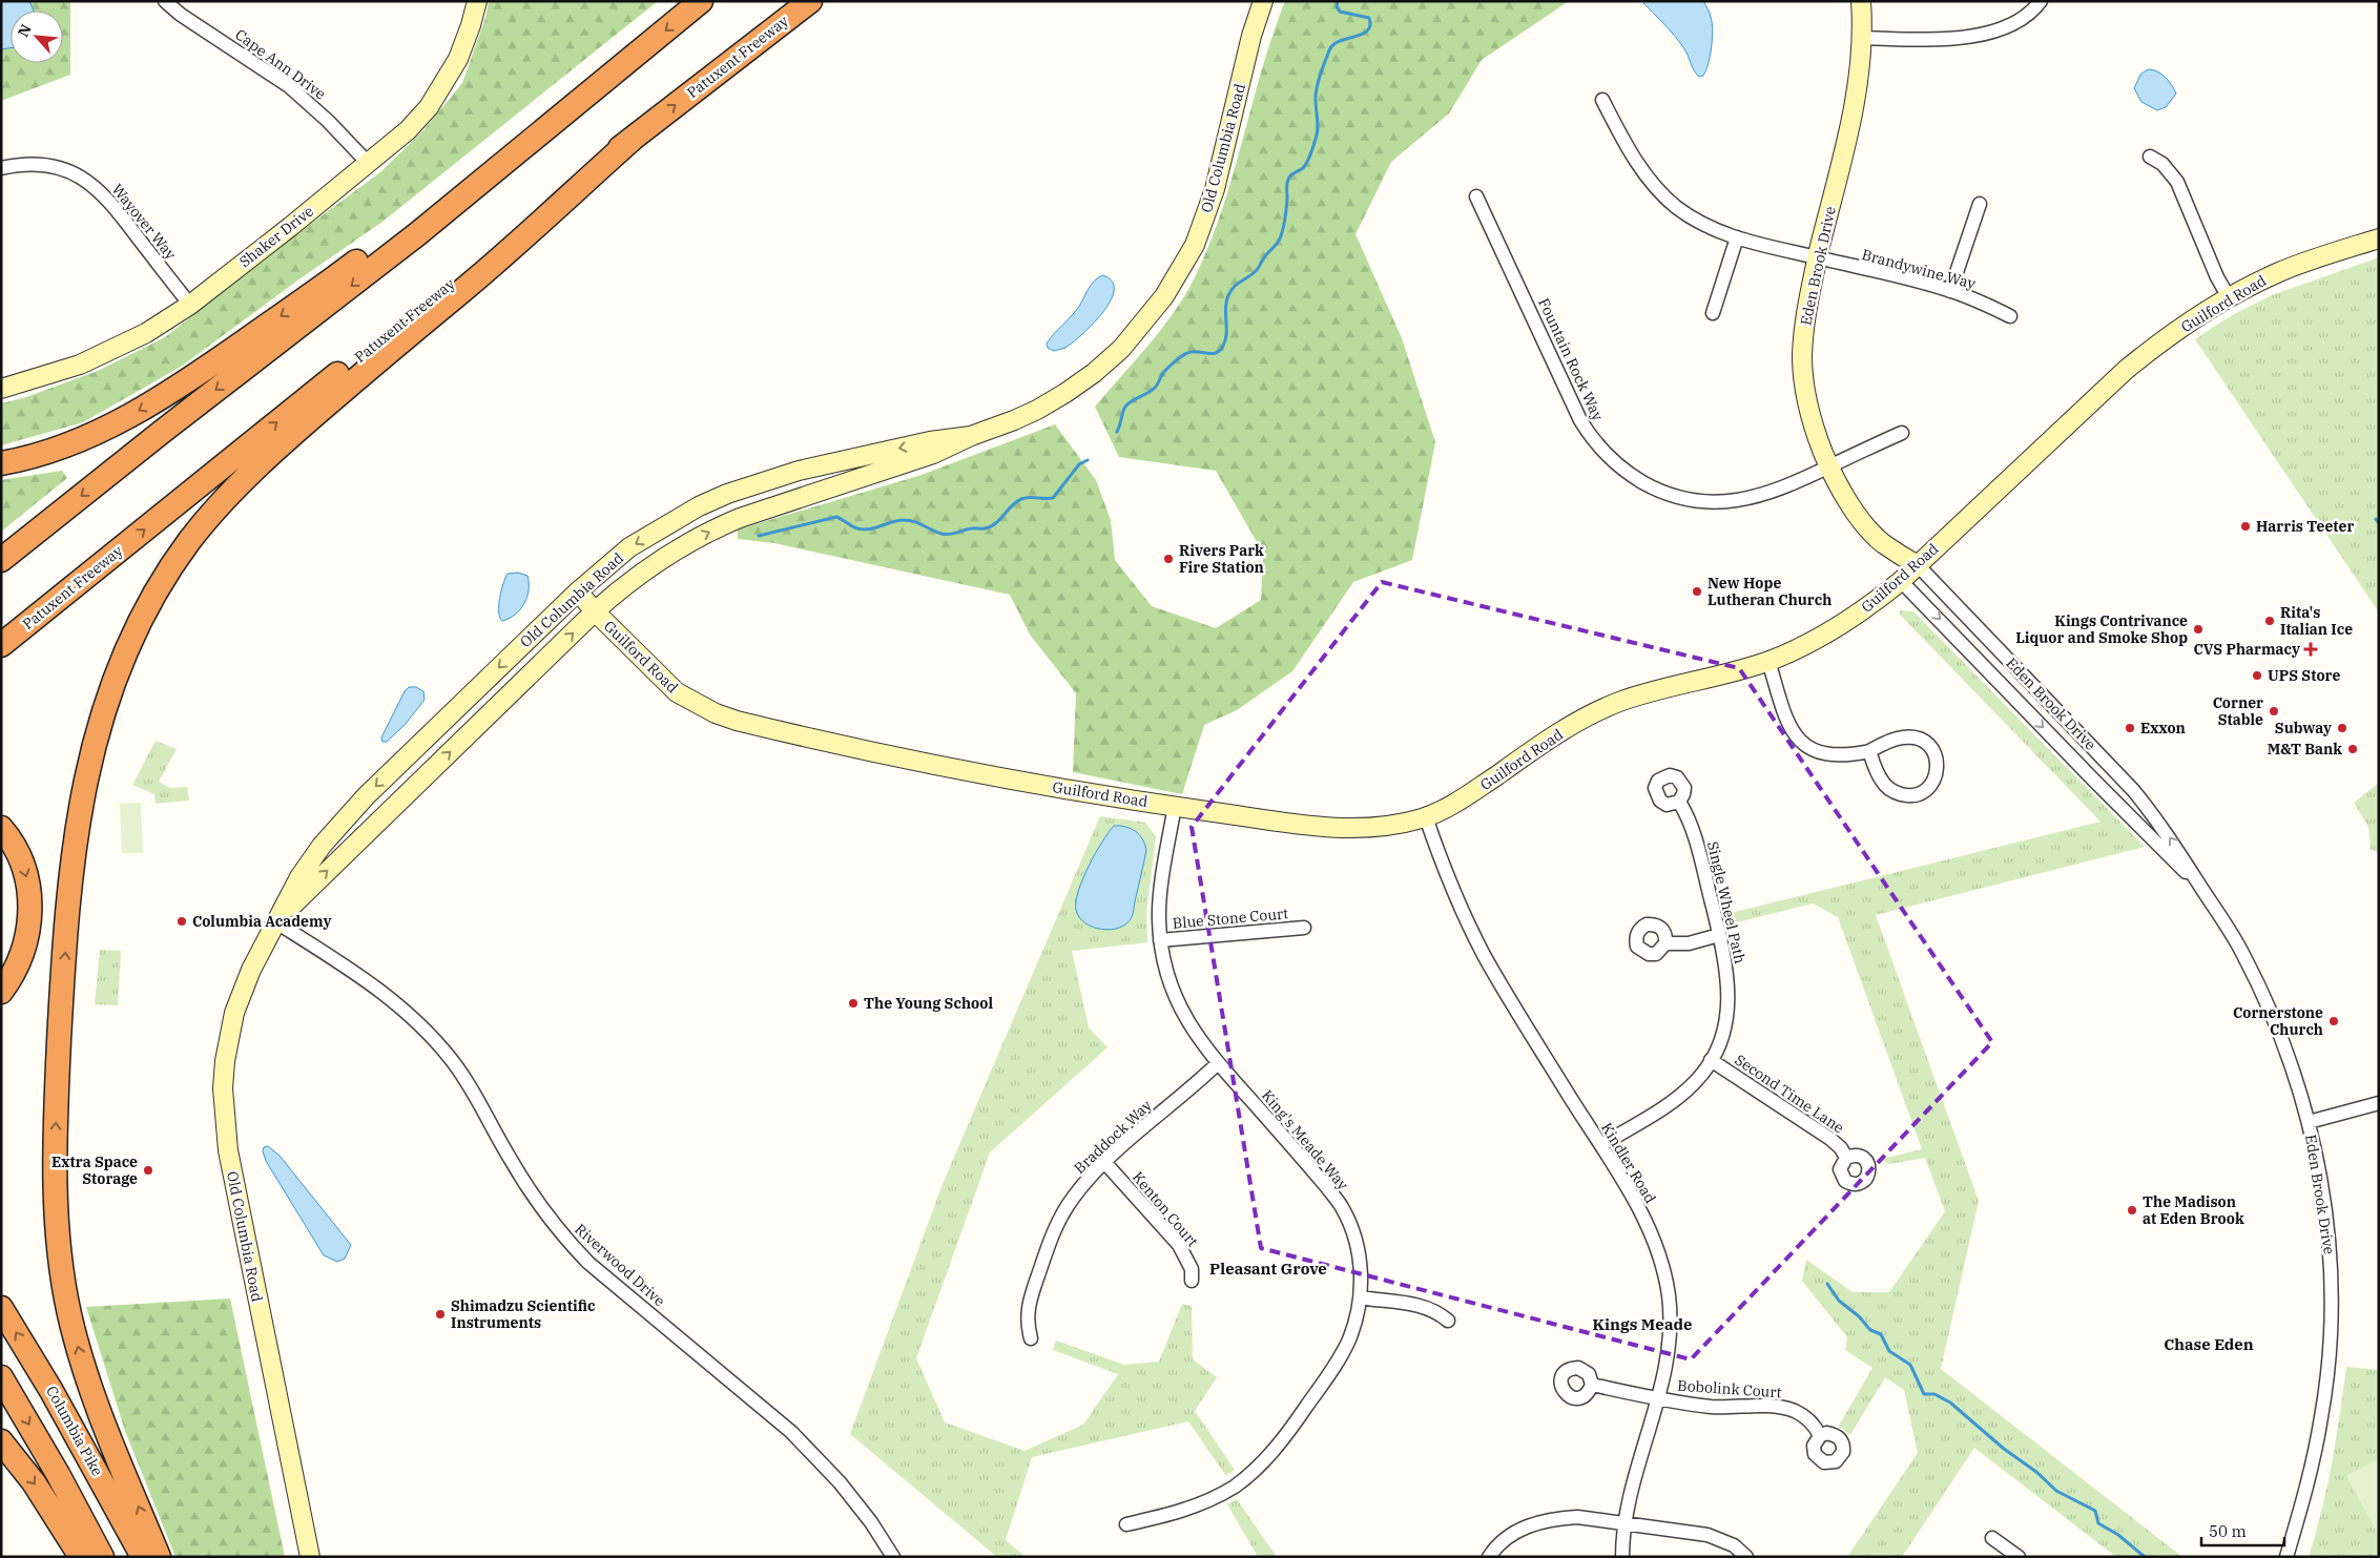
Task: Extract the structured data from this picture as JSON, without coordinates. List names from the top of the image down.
{
  "streets": {
    "highway": ["Patuxent Freeway", "Columbia Pike"],
    "street": [
      "Cape Ann Drive",
      "Old Columbia Road",
      "Wayover Way",
      "Shaker Drive",
      "Eden Brook Drive",
      "Brandywine Way",
      "Guilford Road",
      "Fountain Rock Way",
      "Single Wheel Path",
      "Blue Stone Court",
      "Second Time Lane",
      "Braddock Way",
      "King's Meade Way",
      "Kindler Road",
      "Kenton Court",
      "Riverwood Drive",
      "Bobolink Court"
    ]
  },
  "crossings": [
    ["Cape Ann Drive", "Shaker Drive"],
    ["Old Columbia Road", "Guilford Road"],
    ["Old Columbia Road", "Riverwood Drive"],
    ["Wayover Way", "Shaker Drive"],
    ["Eden Brook Drive", "Brandywine Way"],
    ["Eden Brook Drive", "Guilford Road"],
    ["Eden Brook Drive", "Fountain Rock Way"],
    ["Guilford Road", "King's Meade Way"],
    ["Guilford Road", "Kindler Road"],
    ["Single Wheel Path", "Second Time Lane"],
    ["Single Wheel Path", "Kindler Road"],
    ["Blue Stone Court", "King's Meade Way"],
    ["Braddock Way", "King's Meade Way"],
    ["Braddock Way", "Kenton Court"],
    ["Kindler Road", "Bobolink Court"]
  ],
  "districts": ["Pleasant Grove", "Kings Meade", "Chase Eden"],
  "places": {
    "other": [
      "Harris Teeter",
      "Rivers Park Fire Station",
      "New Hope Lutheran Church",
      "Rita's Italian Ice",
      "Kings Contrivance Liquor and Smoke Shop",
      "UPS Store",
      "Corner Stable",
      "Exxon",
      "Subway",
      "M&T Bank",
      "Columbia Academy",
      "The Young School",
      "Cornerstone Church",
      "Extra Space Storage",
      "The Madison at Eden Brook",
      "Shimadzu Scientific Instruments"
    ],
    "health": ["CVS Pharmacy"]
  },
  "scale_bar": "50 m",
  "north": "top left"
}
